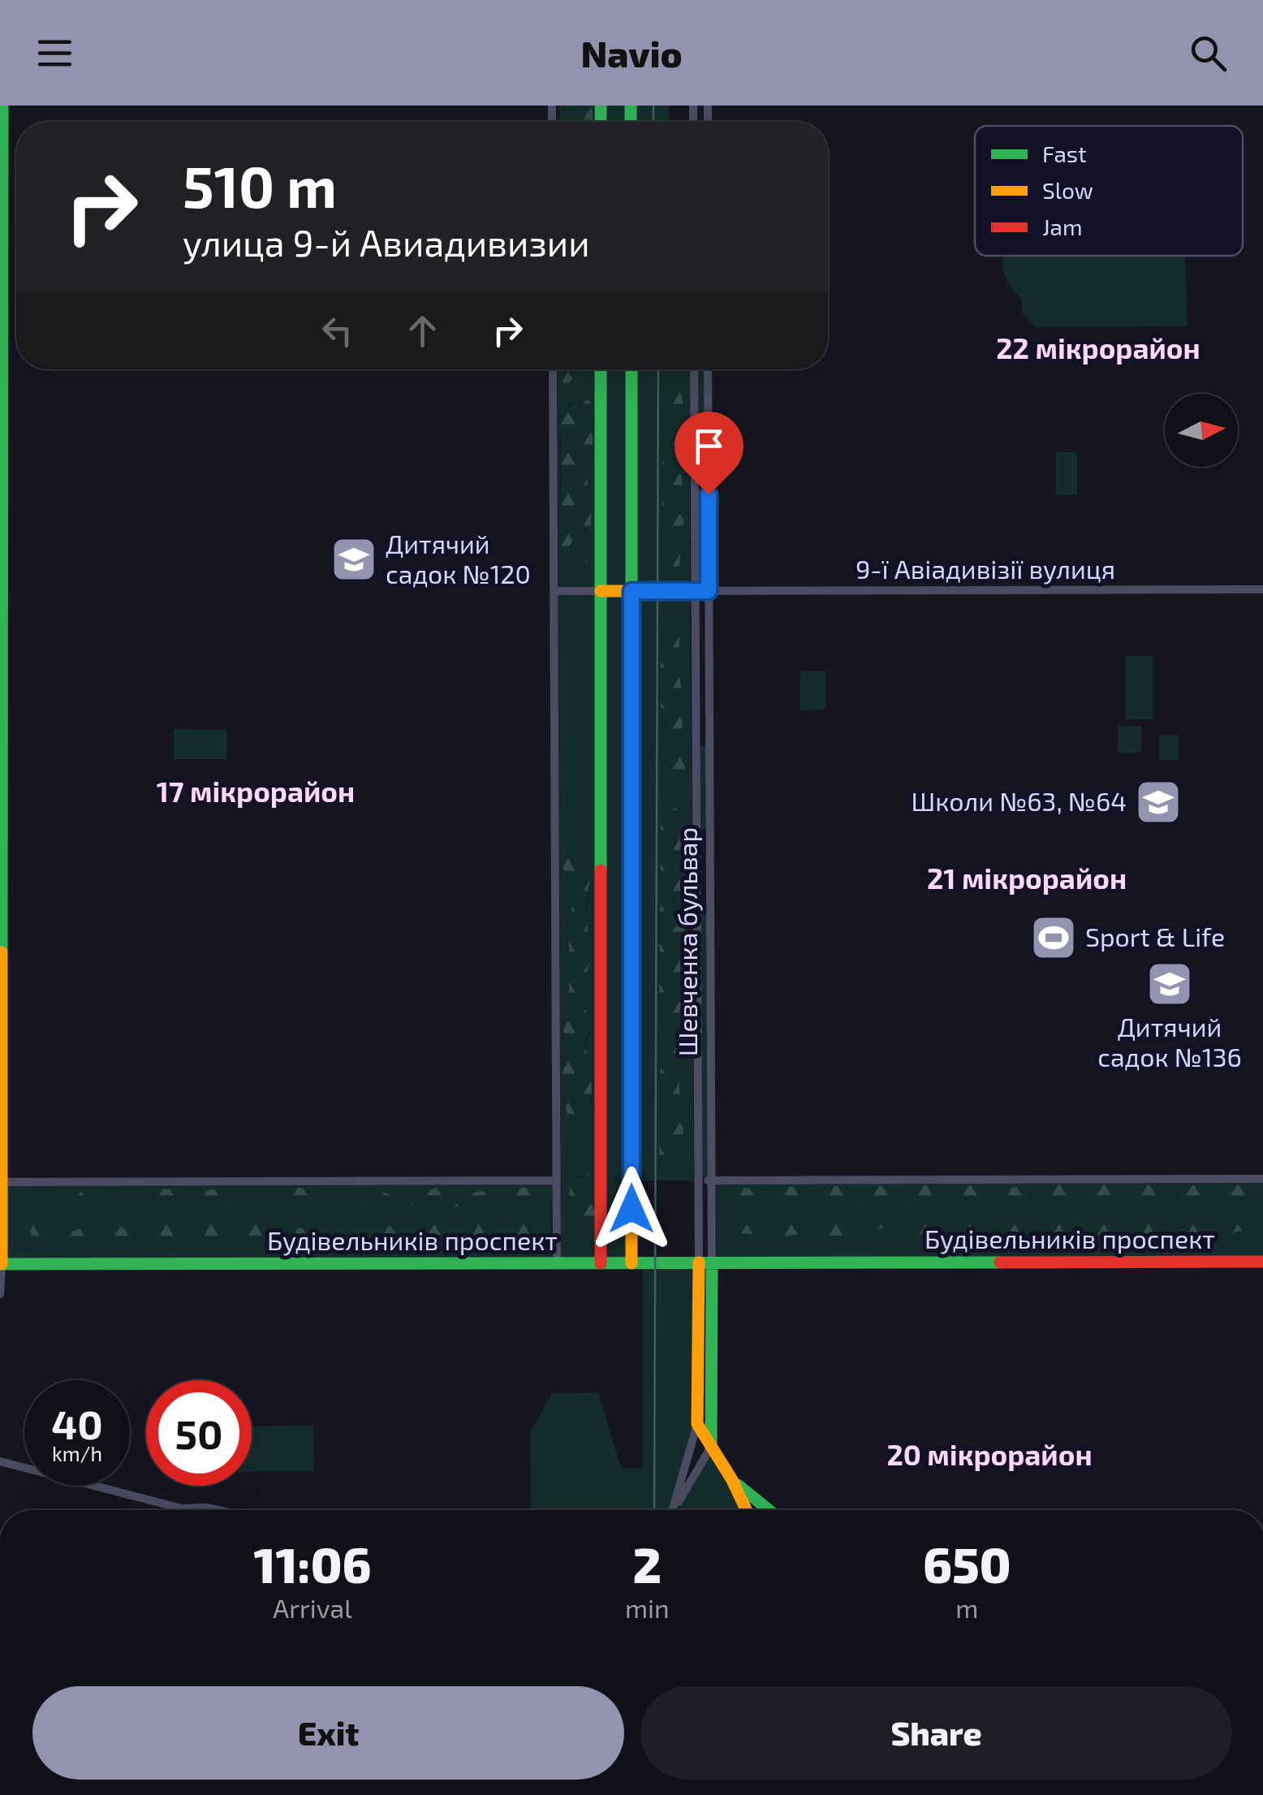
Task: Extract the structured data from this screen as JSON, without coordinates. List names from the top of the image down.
{
  "streets": {
    "main road": ["Шевченка бульвар", "Будівельників проспект"],
    "street": ["9-ї Авіадивізії вулиця"]
  },
  "crossings": [
    ["9-ї Авіадивізії вулиця", "Шевченка бульвар"],
    ["Шевченка бульвар", "Будівельників проспект"]
  ],
  "districts": [
    "22 мікрорайон",
    "17 мікрорайон",
    "21 мікрорайон",
    "20 мікрорайон"
  ],
  "places": {
    "school or university": ["Дитячий садок №120", "Школи №63, №64", "Дитячий садок №136"],
    "sports": ["Sport & Life"]
  },
  "legend": ["Fast", "Slow", "Jam"],
  "north": "right",
  "page": {
    "header": "Navio",
    "turn": ["510 m", "улица 9-й Авиадивизии"],
    "speed": "40 km/h",
    "limit": "50",
    "eta": [
      "11:06",
      "Arrival",
      "2",
      "min",
      "650",
      "m"
    ],
    "buttons": ["Exit", "Share"]
  }
}
